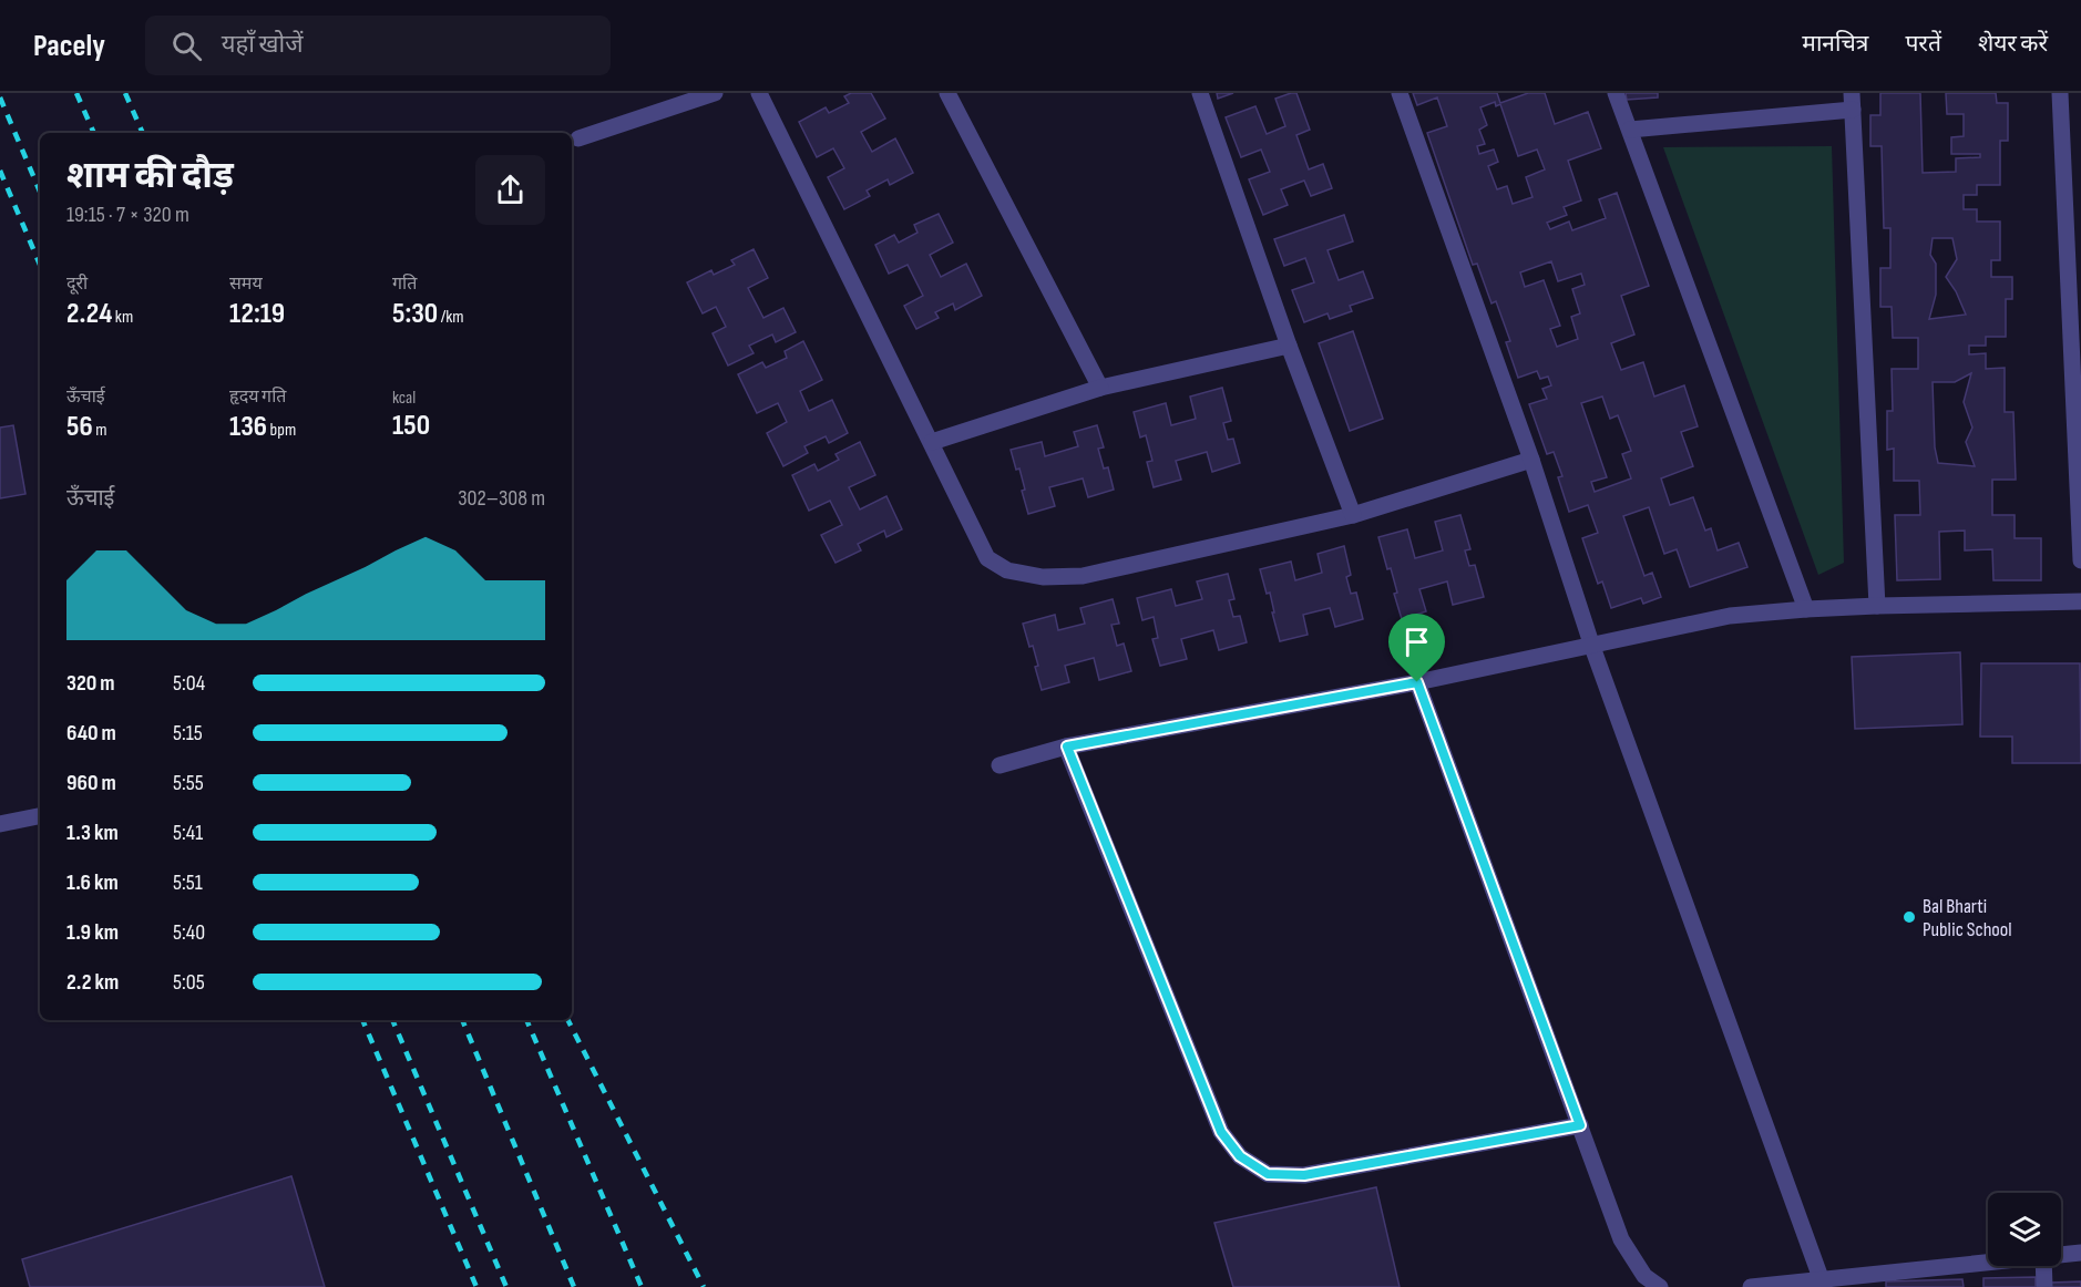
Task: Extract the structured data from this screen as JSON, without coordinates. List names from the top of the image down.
{
  "places": ["Bal Bharti Public School"],
  "page": {
    "header": "Pacely",
    "search": "यहाँ खोजें",
    "nav": ["मानचित्र", "परतें", "शेयर करें"],
    "heading": ["शाम की दौड़", "19:15 · 7 × 320 m"],
    "stats": [
      ["दूरी", "2.24 km"],
      ["समय", "12:19"],
      ["गति", "5:30 /km"],
      ["ऊँचाई", "56 m"],
      ["हृदय गति", "136 bpm"],
      ["kcal", "150"]
    ],
    "chart": ["ऊँचाई", "302–308 m"],
    "list": [
      {
        "name": "320 m",
        "note": "5:04"
      },
      {
        "name": "640 m",
        "note": "5:15"
      },
      {
        "name": "960 m",
        "note": "5:55"
      },
      {
        "name": "1.3 km",
        "note": "5:41"
      },
      {
        "name": "1.6 km",
        "note": "5:51"
      },
      {
        "name": "1.9 km",
        "note": "5:40"
      },
      {
        "name": "2.2 km",
        "note": "5:05"
      }
    ]
  }
}
